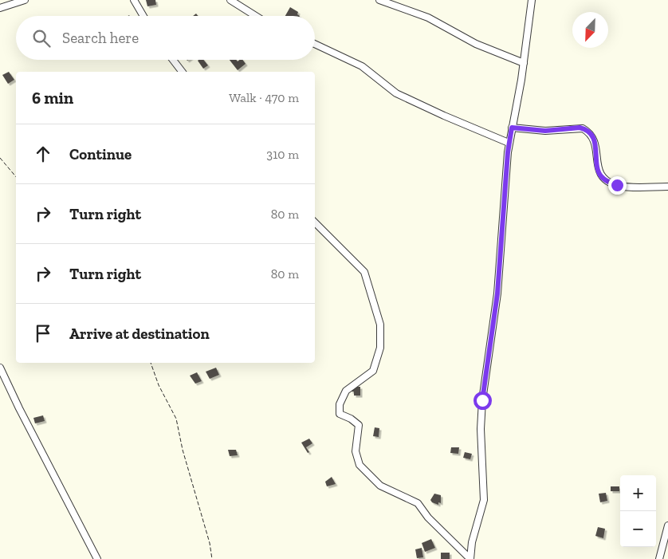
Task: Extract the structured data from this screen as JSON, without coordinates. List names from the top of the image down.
{
  "north": "bottom left",
  "page": {
    "search": "Search here",
    "heading": ["6 min", "Walk · 470 m"],
    "list": [
      ["Continue", "310 m"],
      ["Turn right", "80 m"],
      ["Turn right", "80 m"],
      "Arrive at destination"
    ],
    "map_buttons": ["+", "−"]
  }
}
